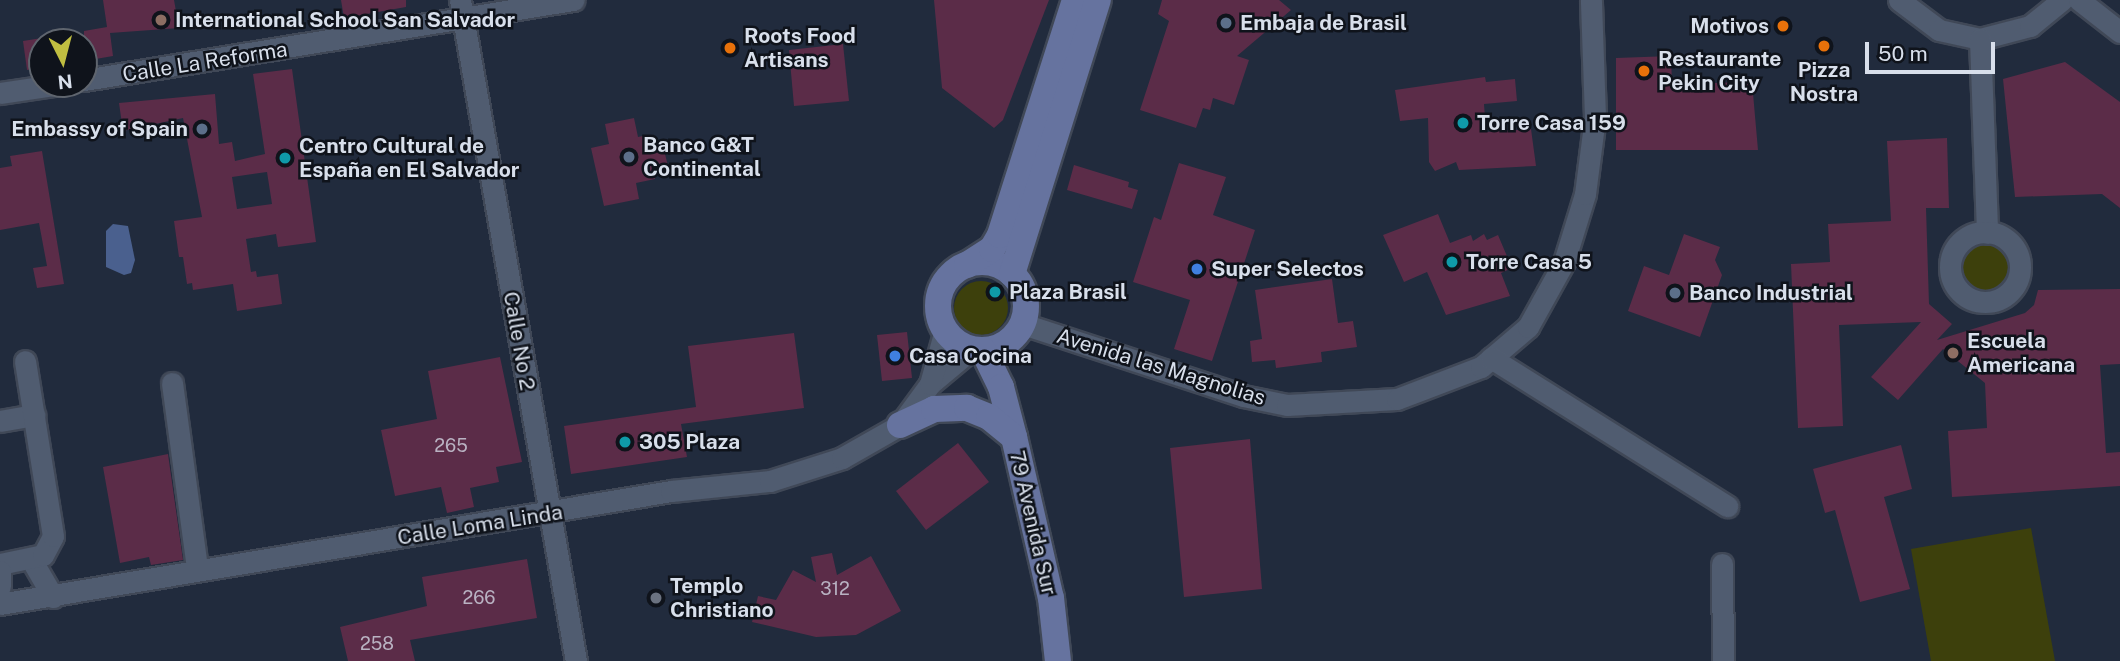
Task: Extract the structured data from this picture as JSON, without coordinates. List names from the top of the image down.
{
  "streets": {
    "main road": ["79 Avenida Sur"],
    "street": [
      "Calle La Reforma",
      "Calle No 2",
      "Avenida las Magnolias",
      "Calle Loma Linda"
    ]
  },
  "crossings": [
    ["Calle La Reforma", "Calle No 2"],
    ["Calle No 2", "Calle Loma Linda"],
    ["Avenida las Magnolias", "79 Avenida Sur"],
    ["Avenida las Magnolias", "Calle Loma Linda"],
    ["79 Avenida Sur", "Calle Loma Linda"]
  ],
  "places": [
    "International School San Salvador",
    "Embaja de Brasil",
    "Motivos",
    "Pizza Nostra",
    "Roots Food Artisans",
    "Restaurante Pekin City",
    "Torre Casa 159",
    "Embassy of Spain",
    "Banco G&T Continental",
    "Centro Cultural de España en El Salvador",
    "Torre Casa 5",
    "Super Selectos",
    "Plaza Brasil",
    "Banco Industrial",
    "Escuela Americana",
    "Casa Cocina",
    "305 Plaza",
    "Templo Christiano"
  ],
  "house_numbers": [
    "265",
    "312",
    "266",
    "258"
  ],
  "scale_bar": "50 m",
  "north": "bottom"
}
